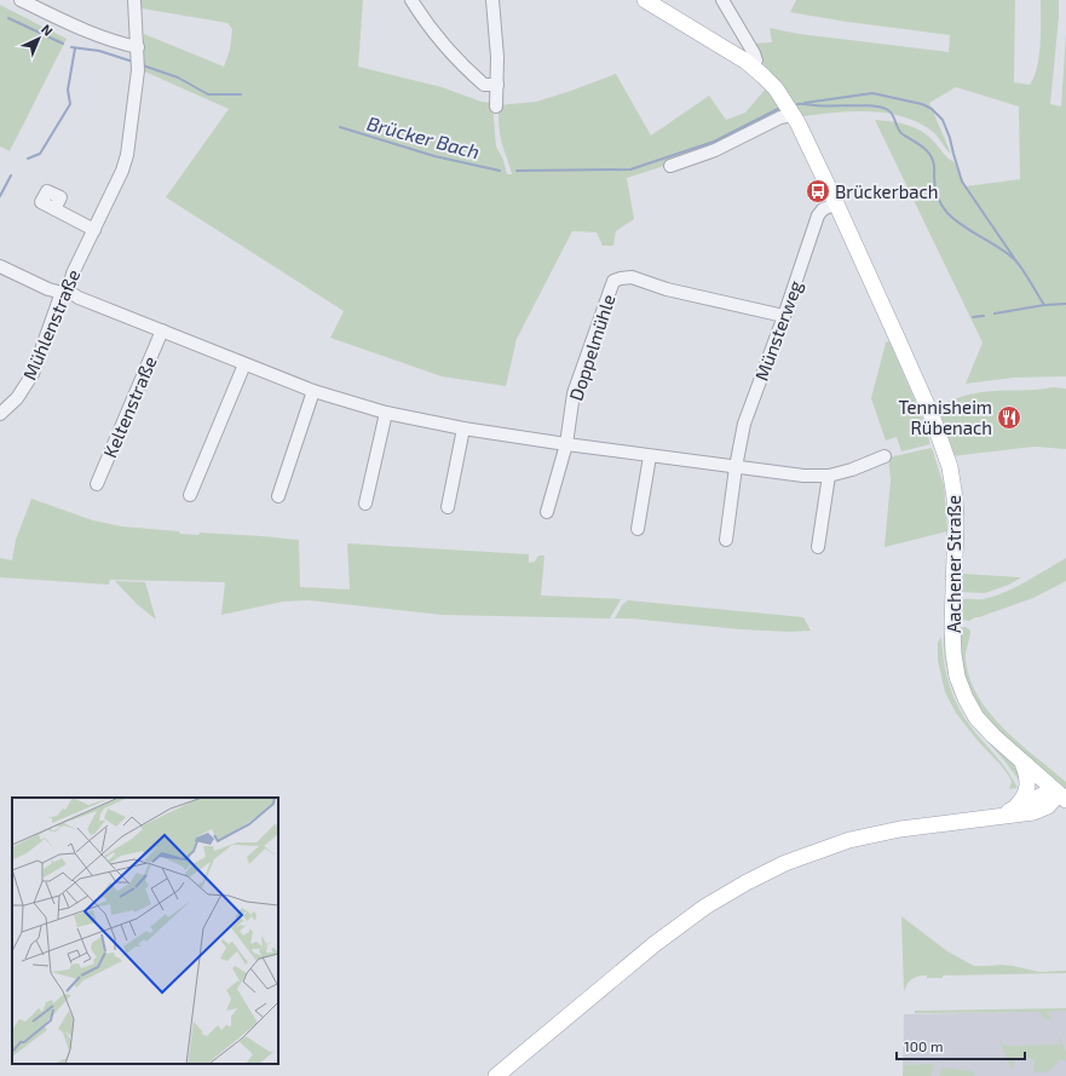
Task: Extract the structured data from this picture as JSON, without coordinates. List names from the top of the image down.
{
  "streets": {
    "main road": ["Aachener Straße"],
    "street": [
      "Mühlenstraße",
      "Münsterweg",
      "Doppelmühle",
      "Keltenstraße"
    ]
  },
  "crossings": [
    ["Münsterweg", "Doppelmühle"],
    ["Münsterweg", "Aachener Straße"]
  ],
  "water": ["Brücker Bach"],
  "places": {
    "bus stop": ["Brückerbach"],
    "restaurant": ["Tennisheim Rübenach"]
  },
  "scale_bar": "100 m",
  "north": "top right"
}
